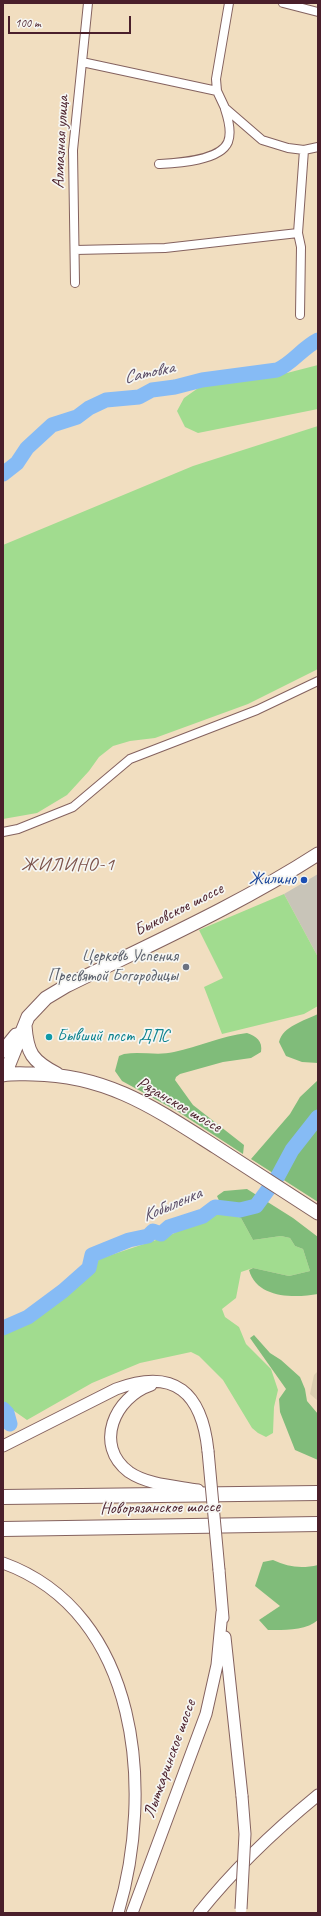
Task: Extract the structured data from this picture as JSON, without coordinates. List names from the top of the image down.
{
  "streets": {
    "highway": ["Новорязанское шоссе"],
    "main road": ["Быковское шоссе", "Рязанское шоссе", "Лыткаринское шоссе"],
    "street": ["Алмазная улица"]
  },
  "crossings": [
    ["Быковское шоссе", "Рязанское шоссе"]
  ],
  "districts": ["ЖИЛИНО-1"],
  "water": ["Сатовка", "Кобыленка"],
  "places": ["Жилино", "Церковь Успения Пресвятой Богородицы", "Бывший пост ДПС"],
  "scale_bar": "100 m"
}
